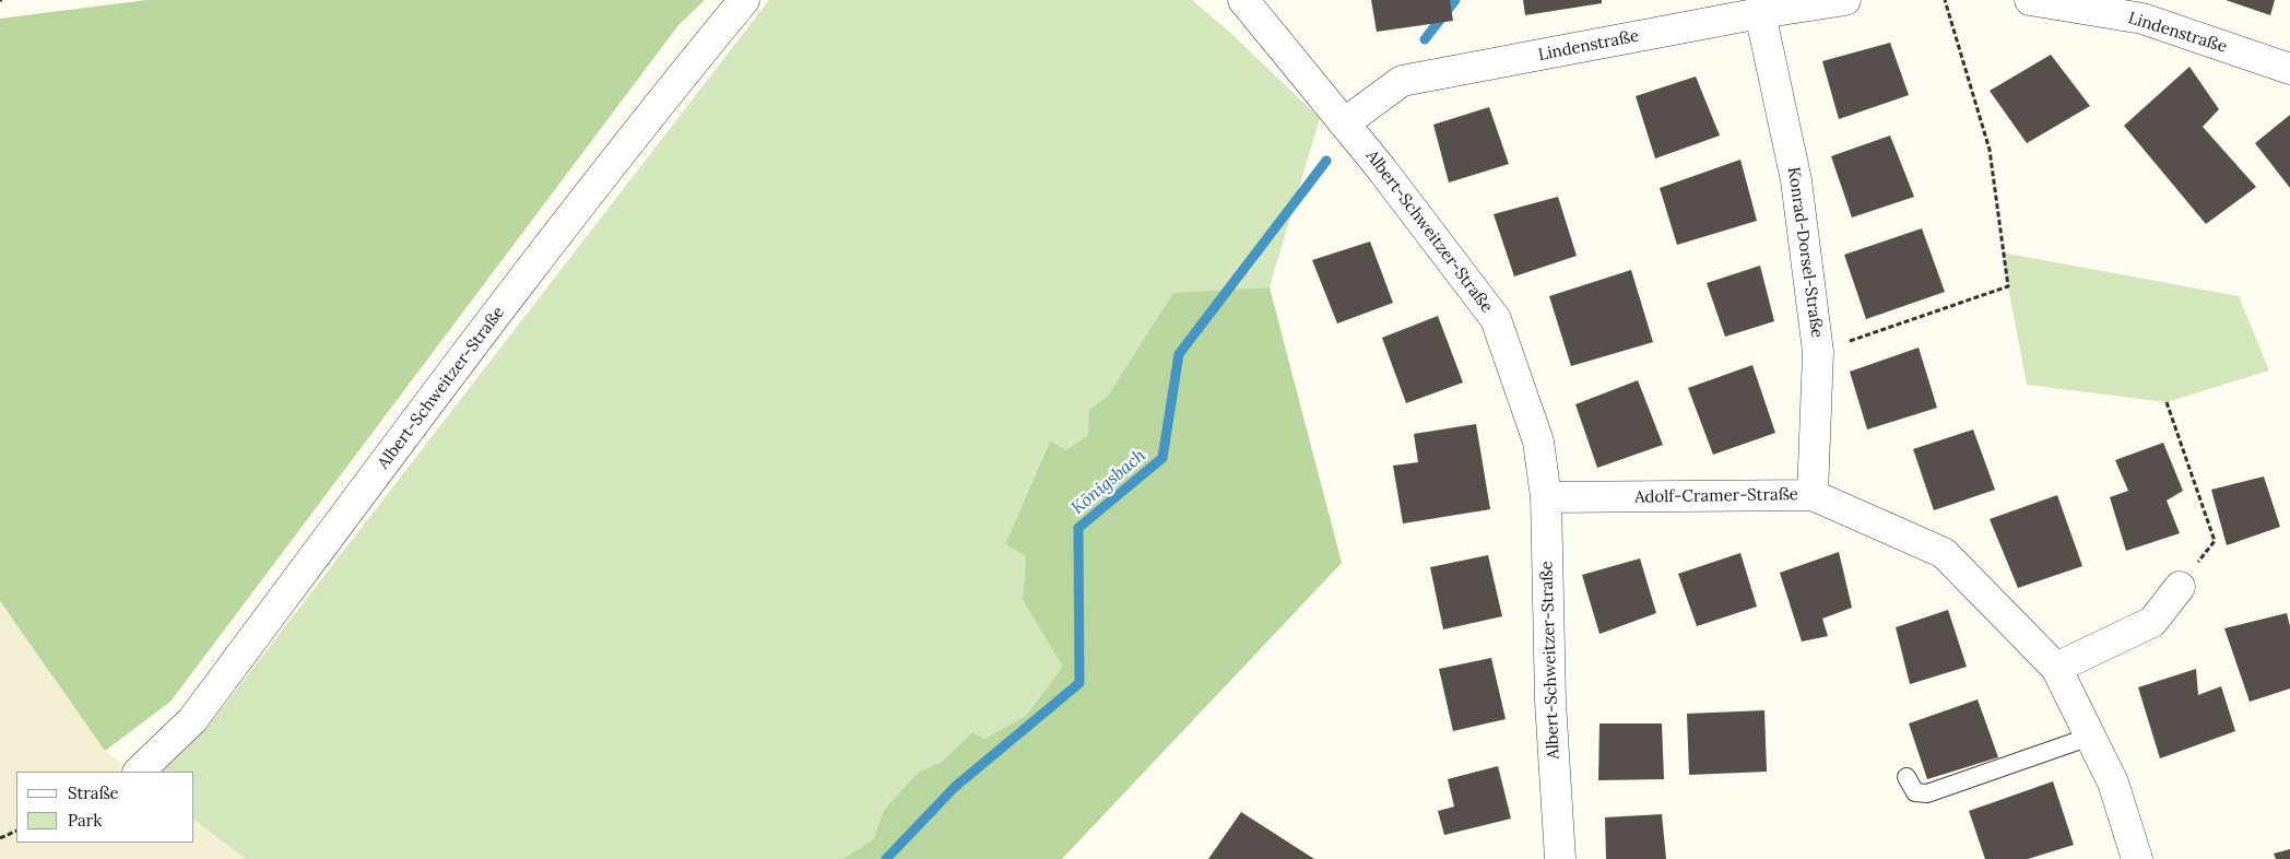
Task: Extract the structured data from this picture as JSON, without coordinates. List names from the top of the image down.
{
  "streets": {
    "street": [
      "Lindenstraße",
      "Albert-Schweitzer-Straße",
      "Konrad-Dorsel-Straße",
      "Adolf-Cramer-Straße"
    ]
  },
  "crossings": [
    ["Lindenstraße", "Albert-Schweitzer-Straße"],
    ["Lindenstraße", "Konrad-Dorsel-Straße"],
    ["Albert-Schweitzer-Straße", "Adolf-Cramer-Straße"],
    ["Konrad-Dorsel-Straße", "Adolf-Cramer-Straße"]
  ],
  "water": ["Königsbach"],
  "legend": ["Straße", "Park"]
}
